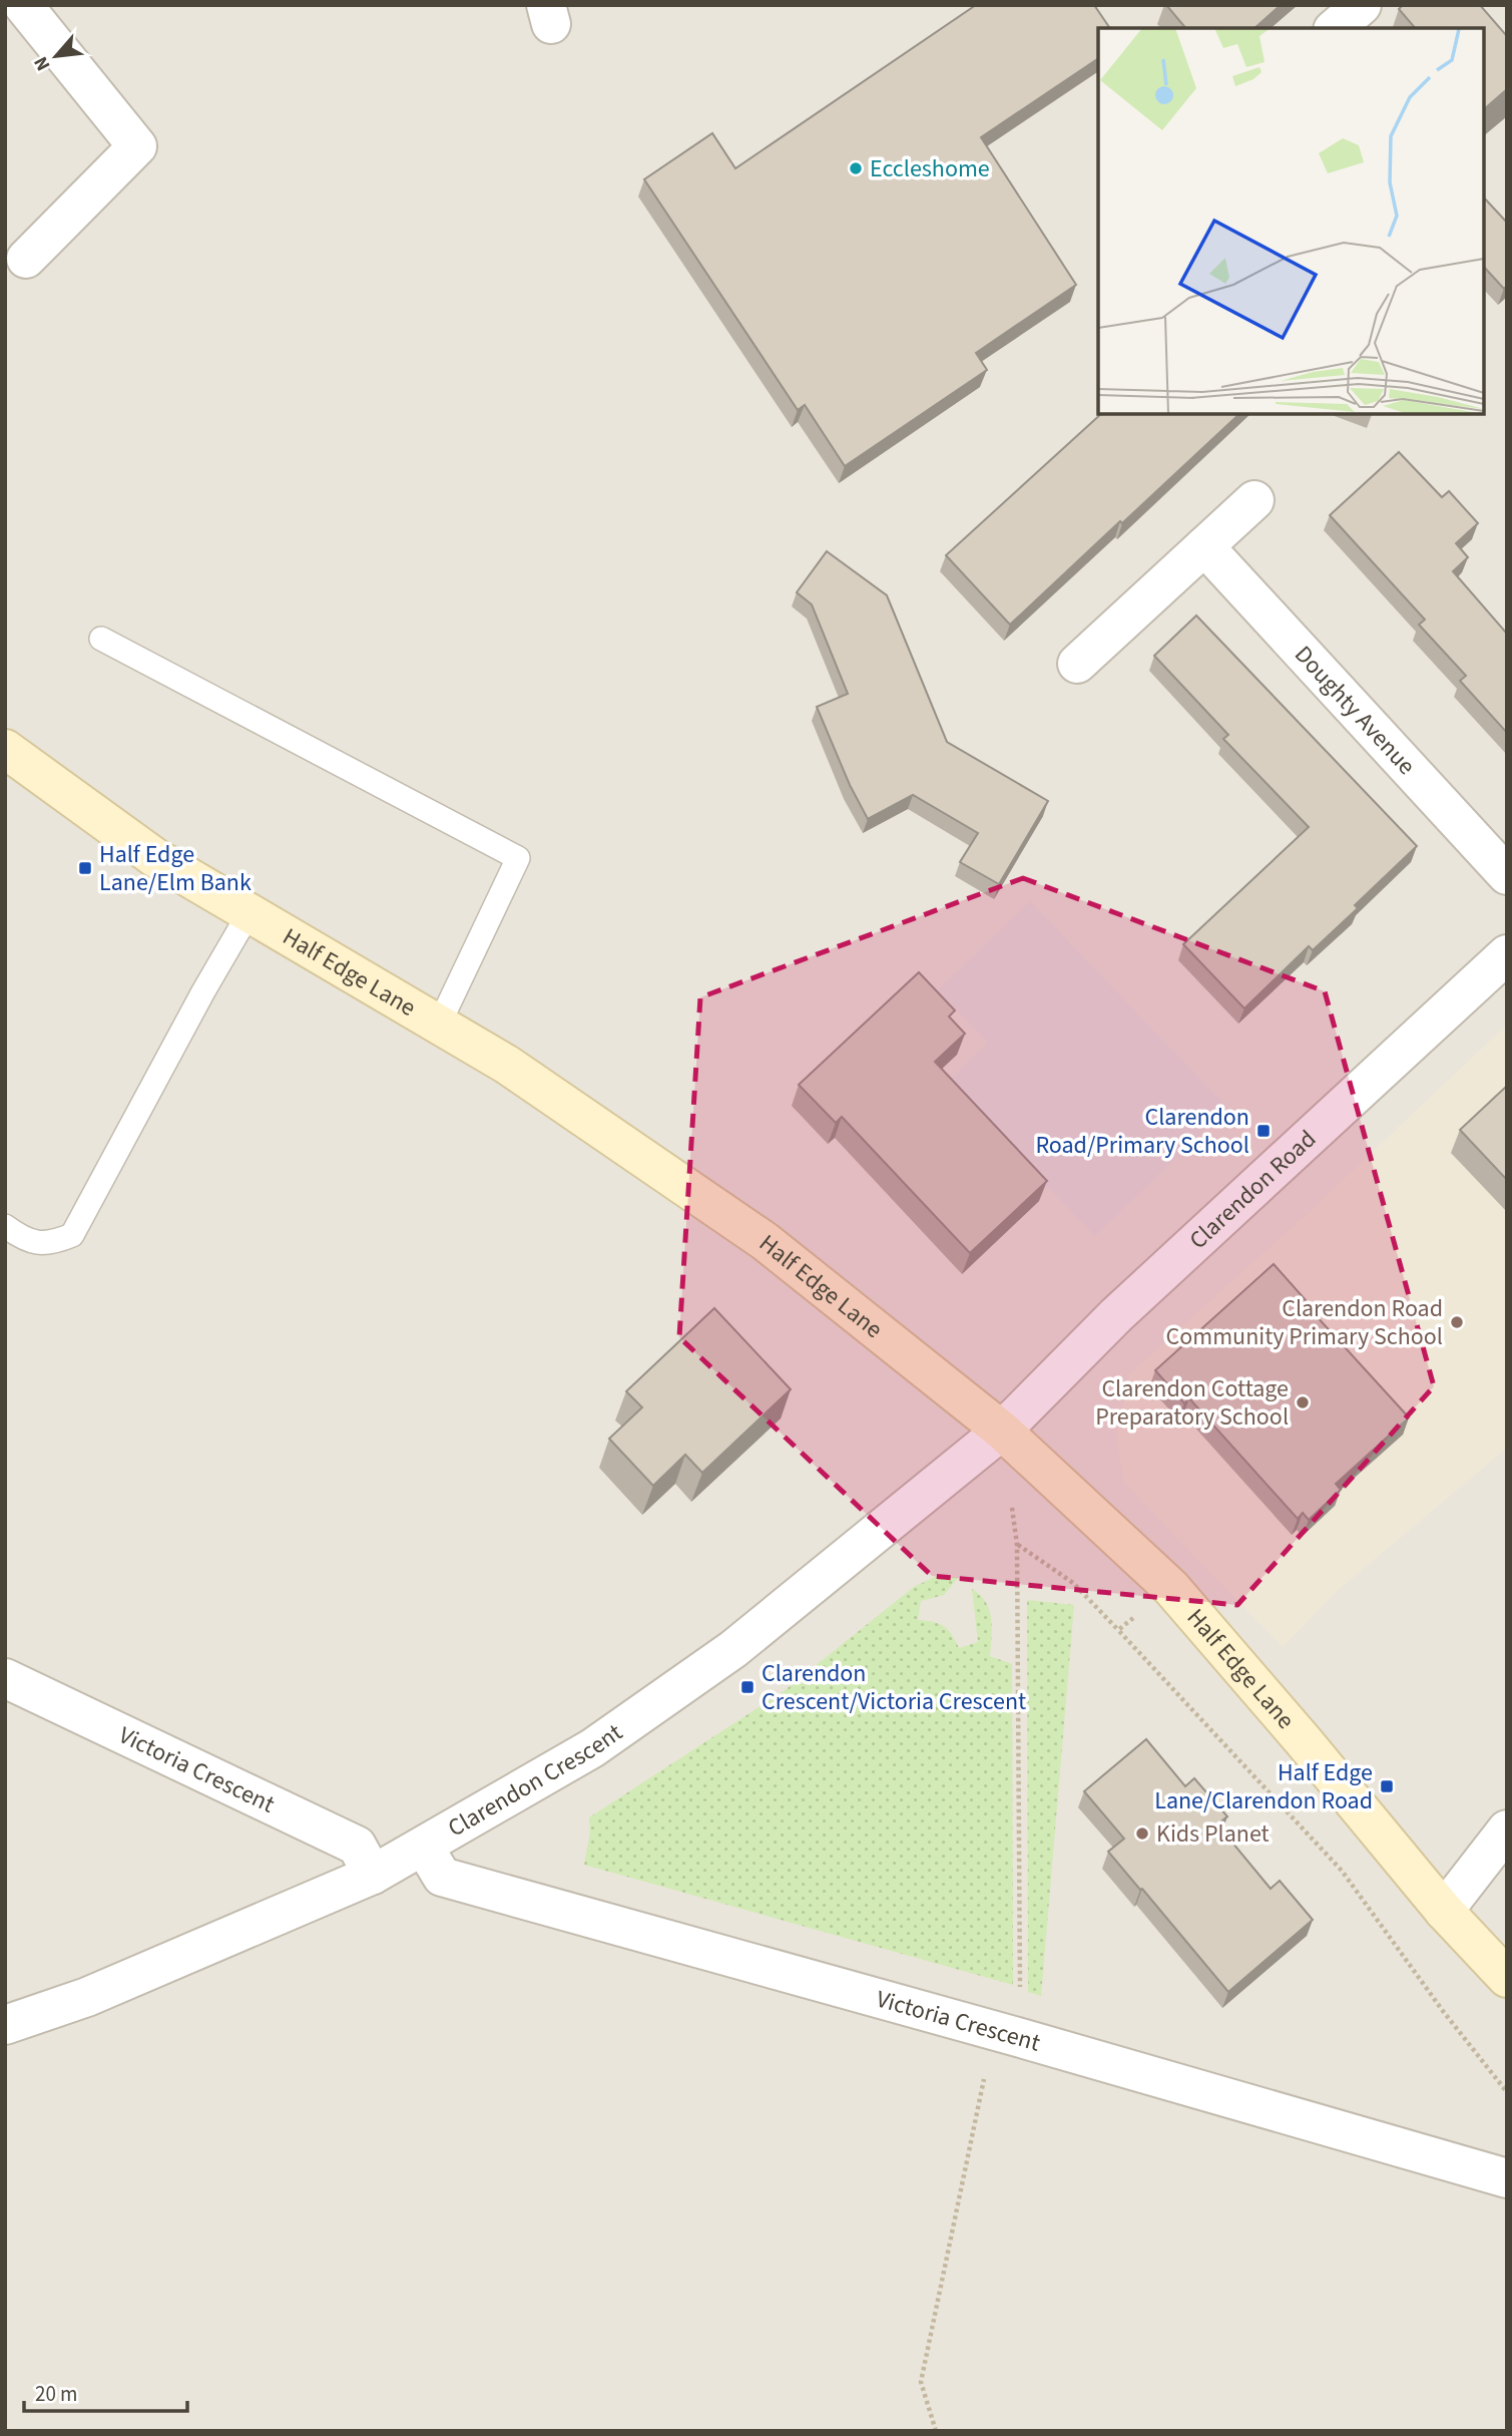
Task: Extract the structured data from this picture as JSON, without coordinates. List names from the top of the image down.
{
  "streets": {
    "main road": ["Half Edge Lane"],
    "street": [
      "Doughty Avenue",
      "Clarendon Road",
      "Victoria Crescent",
      "Clarendon Crescent"
    ]
  },
  "crossings": [
    ["Half Edge Lane", "Clarendon Road"],
    ["Half Edge Lane", "Clarendon Crescent"],
    ["Clarendon Road", "Clarendon Crescent"],
    ["Victoria Crescent", "Clarendon Crescent"]
  ],
  "places": {
    "other": [
      "Eccleshome",
      "Clarendon Road Community Primary School",
      "Clarendon Cottage Preparatory School",
      "Kids Planet"
    ],
    "transit": [
      "Half Edge Lane/Elm Bank",
      "Clarendon Road/Primary School",
      "Clarendon Crescent/Victoria Crescent",
      "Half Edge Lane/Clarendon Road"
    ]
  },
  "scale_bar": "20 m",
  "north": "bottom left"
}
